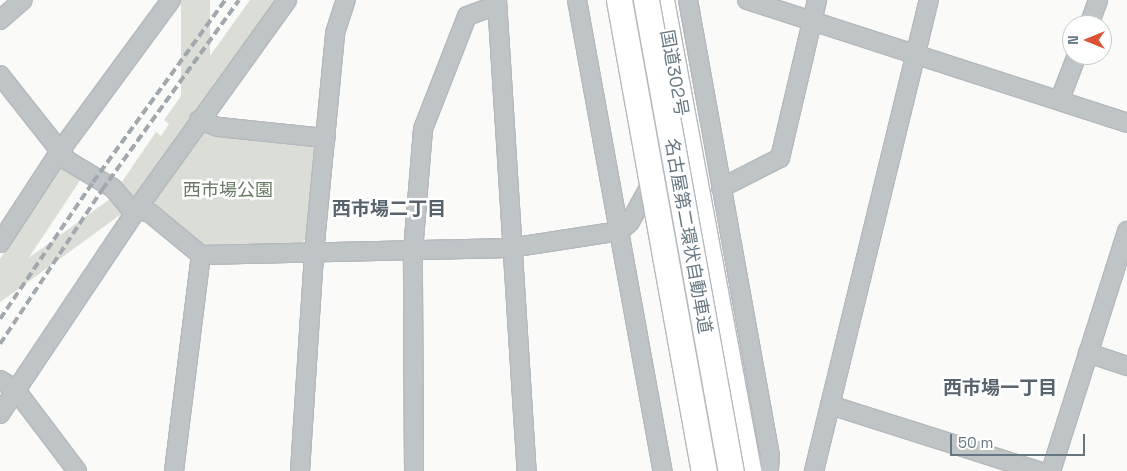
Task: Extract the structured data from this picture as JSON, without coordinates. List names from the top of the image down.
{
  "streets": {
    "highway": ["国道302号", "名古屋第二環状自動車道"]
  },
  "districts": ["西市場二丁目", "西市場一丁目"],
  "parks": ["西市場公園"],
  "scale_bar": "50 m",
  "north": "left"
}
